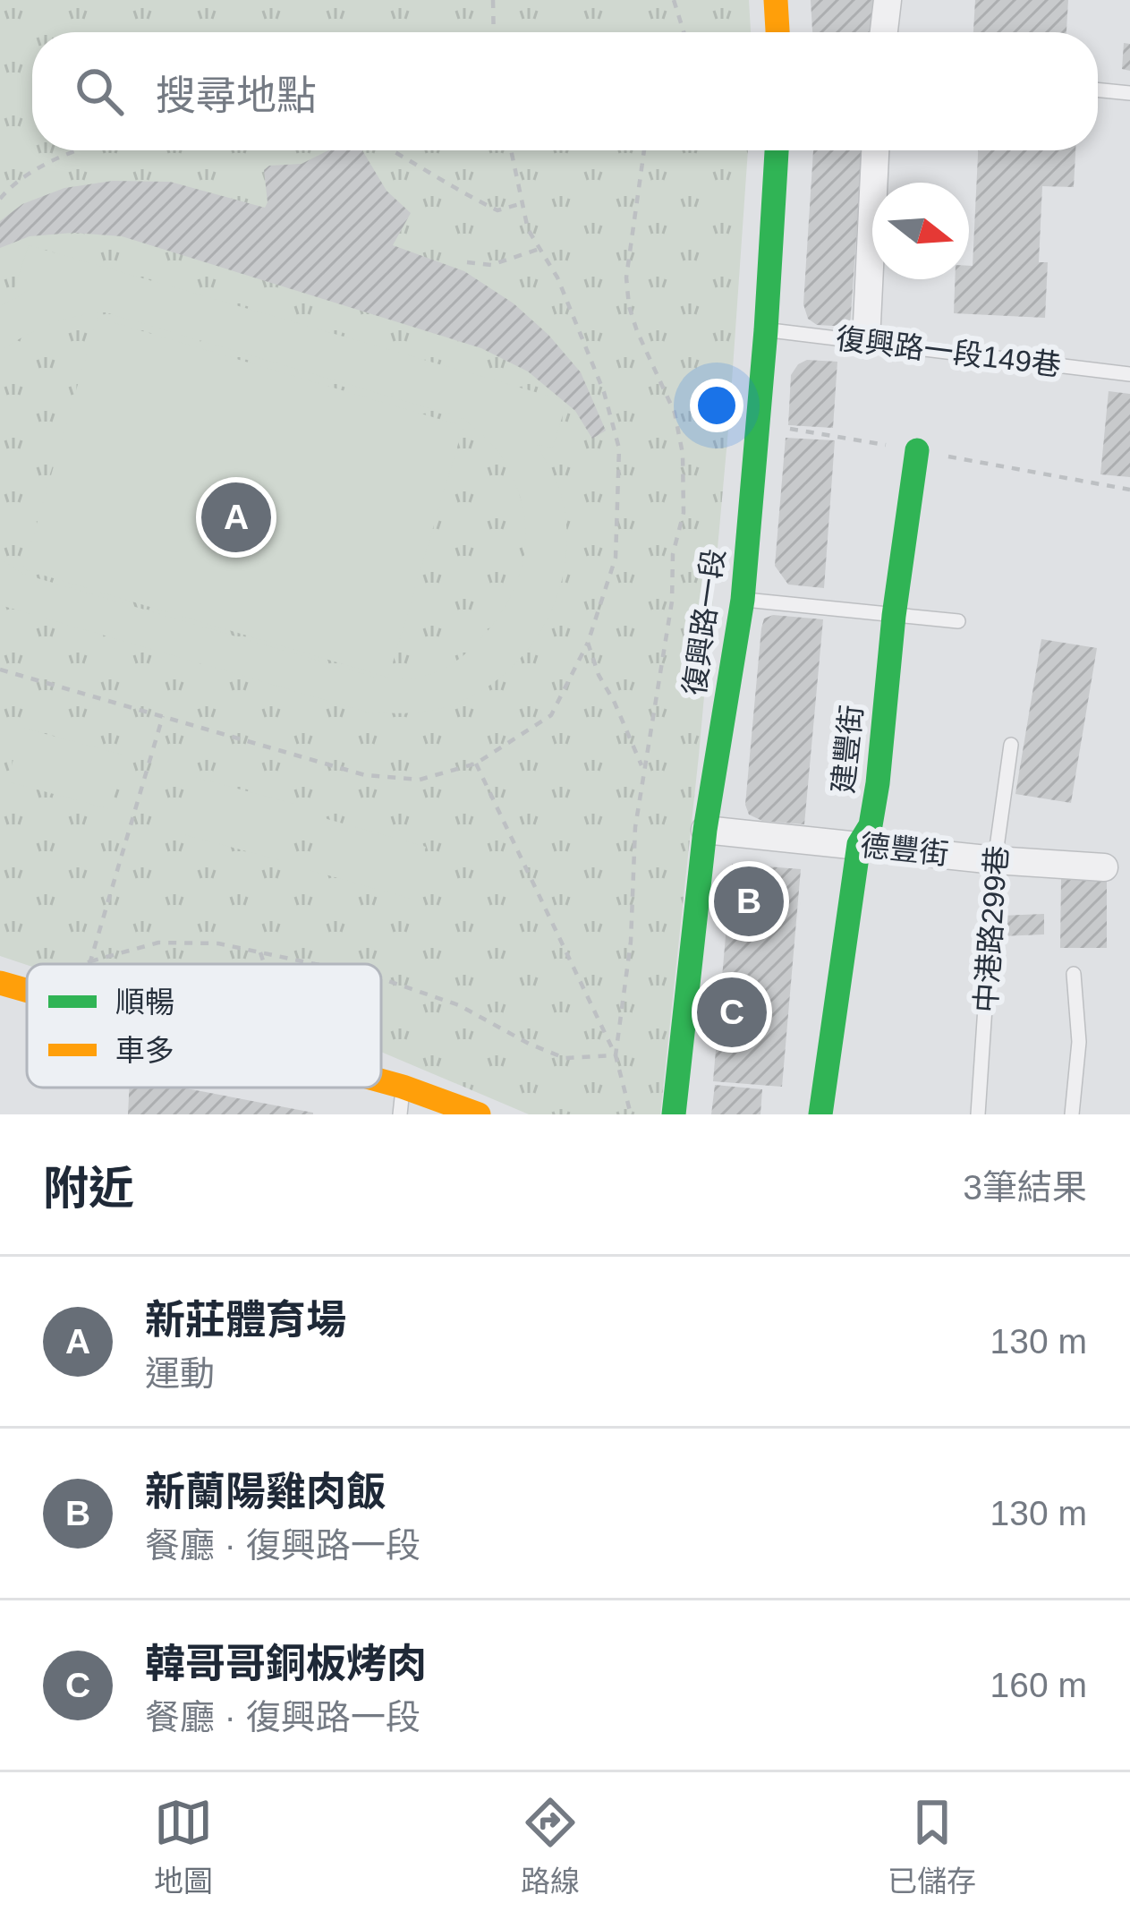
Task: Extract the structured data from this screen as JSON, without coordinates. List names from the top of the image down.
{
  "streets": {
    "street": ["復興路一段", "建豐街", "德豐街"],
    "lane": ["復興路一段149巷", "中港路299巷"]
  },
  "crossings": [
    ["復興路一段149巷", "復興路一段"],
    ["復興路一段", "德豐街"],
    ["建豐街", "德豐街"],
    ["德豐街", "中港路299巷"]
  ],
  "legend": ["順暢", "車多"],
  "north": "right",
  "page": {
    "search": "搜尋地點",
    "pins": ["A", "B", "C"],
    "heading": ["附近", "3筆結果"],
    "list": [
      {
        "mark": "A",
        "name": "新莊體育場",
        "note": "運動",
        "value": "130 m"
      },
      {
        "mark": "B",
        "name": "新蘭陽雞肉飯",
        "note": "餐廳 · 復興路一段",
        "value": "130 m"
      },
      {
        "mark": "C",
        "name": "韓哥哥銅板烤肉",
        "note": "餐廳 · 復興路一段",
        "value": "160 m"
      }
    ],
    "nav": ["地圖", "路線", "已儲存"]
  }
}
